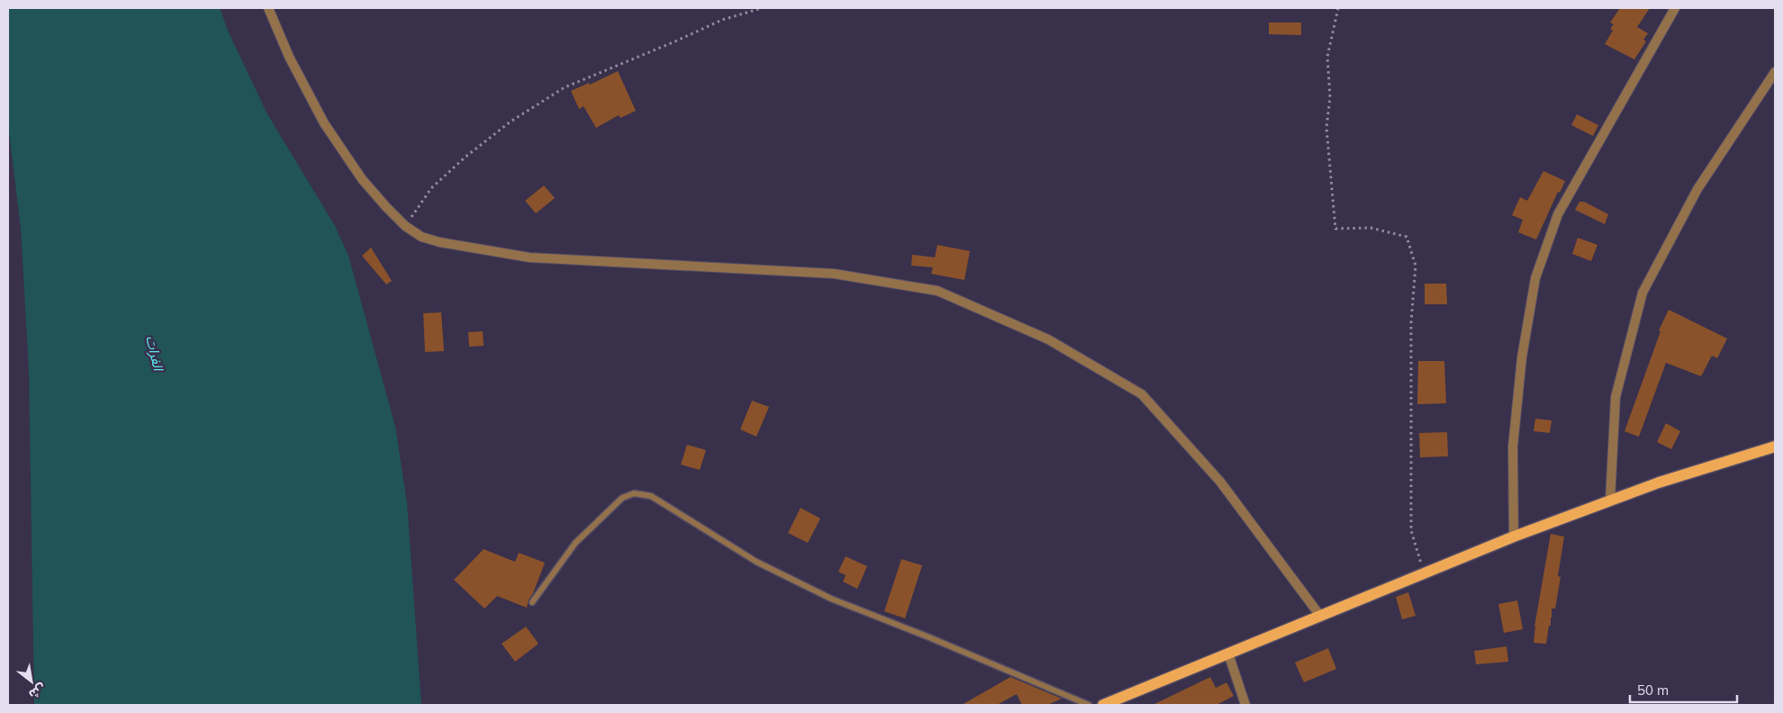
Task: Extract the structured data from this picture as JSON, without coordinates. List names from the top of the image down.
{
  "water": ["الفرات"],
  "scale_bar": "50 m",
  "north": "bottom right"
}
